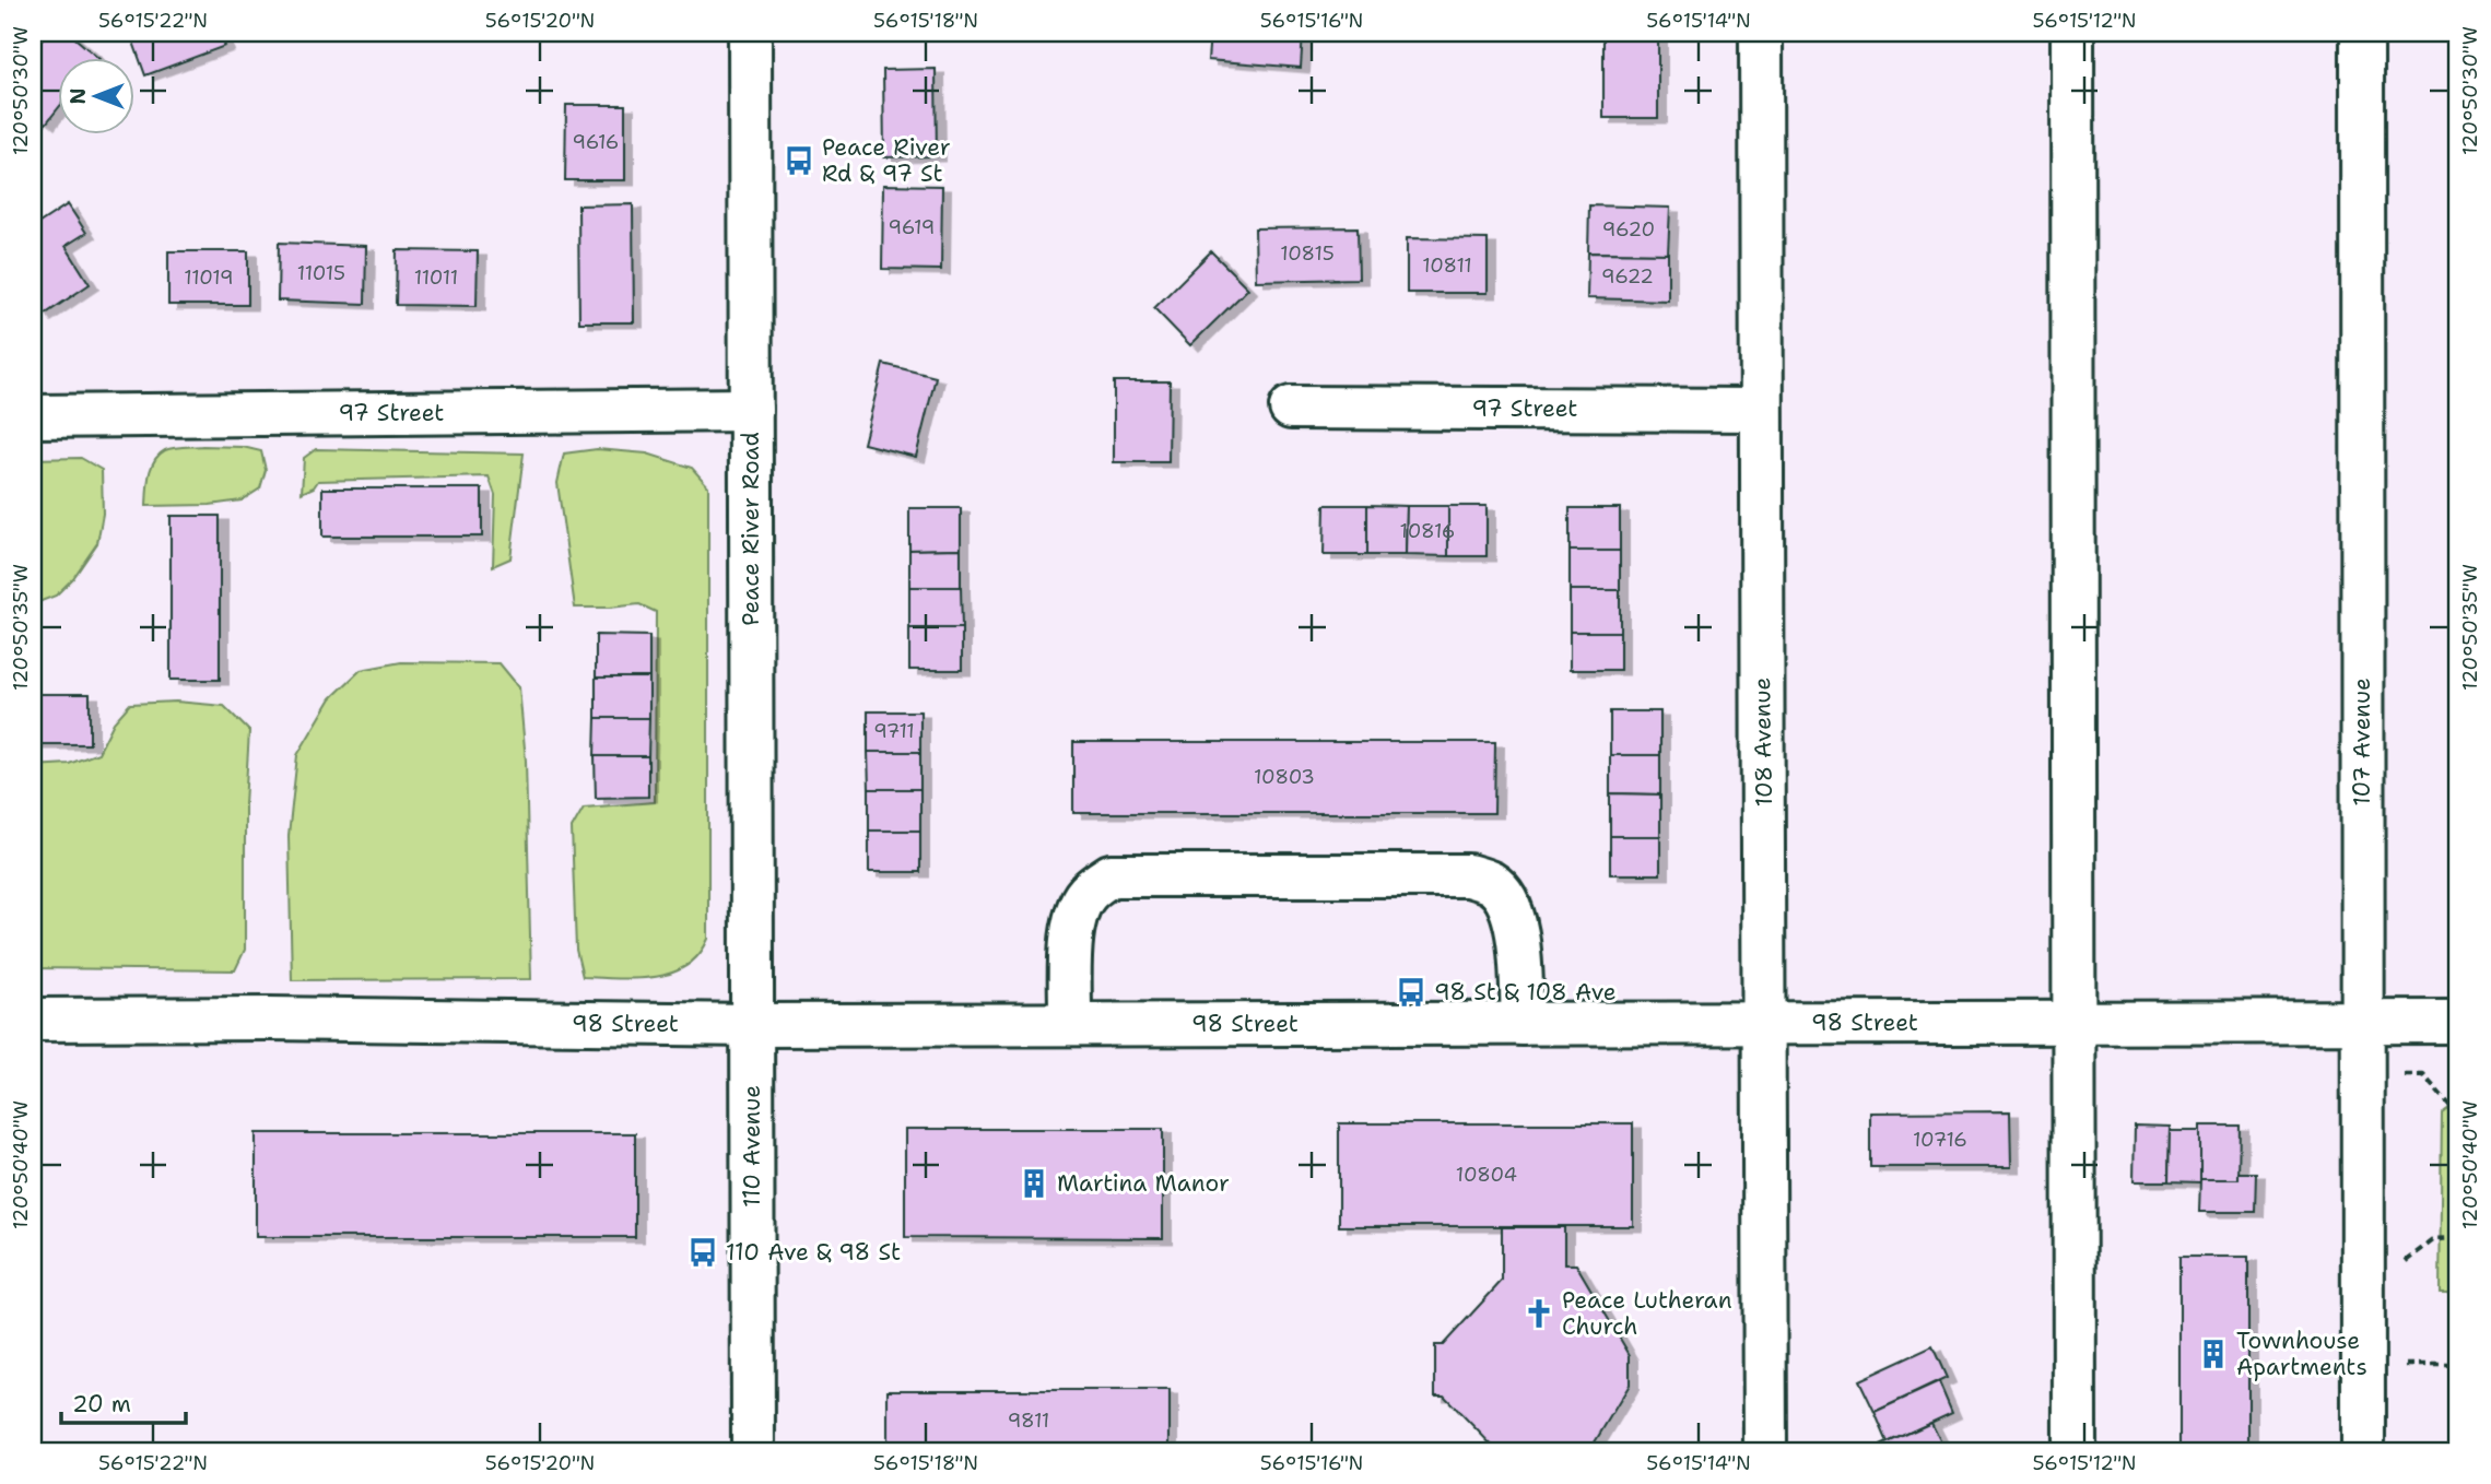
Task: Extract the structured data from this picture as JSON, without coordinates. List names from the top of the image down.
{
  "streets": {
    "street": [
      "97 Street",
      "Peace River Road",
      "108 Avenue",
      "107 Avenue",
      "98 Street",
      "110 Avenue"
    ]
  },
  "crossings": [
    ["97 Street", "Peace River Road"],
    ["97 Street", "108 Avenue"],
    ["Peace River Road", "98 Street"],
    ["Peace River Road", "110 Avenue"],
    ["108 Avenue", "98 Street"],
    ["107 Avenue", "98 Street"],
    ["98 Street", "110 Avenue"]
  ],
  "places": {
    "bus stop": ["Peace River Rd & 97 St", "98 St & 108 Ave", "110 Ave & 98 St"],
    "building": ["Martina Manor", "Townhouse Apartments"],
    "church": ["Peace Lutheran Church"]
  },
  "house_numbers": [
    "9616",
    "9619",
    "9620",
    "10815",
    "10811",
    "11015",
    "9622",
    "11019",
    "11011",
    "10816",
    "9711",
    "10803",
    "10716",
    "10804",
    "9811"
  ],
  "scale_bar": "20 m",
  "north": "left",
  "coordinates": [
    "56°15'22\"N",
    "56°15'20\"N",
    "56°15'18\"N",
    "56°15'16\"N",
    "56°15'14\"N",
    "56°15'12\"N",
    "120°50'30\"W",
    "120°50'35\"W",
    "120°50'40\"W"
  ]
}
